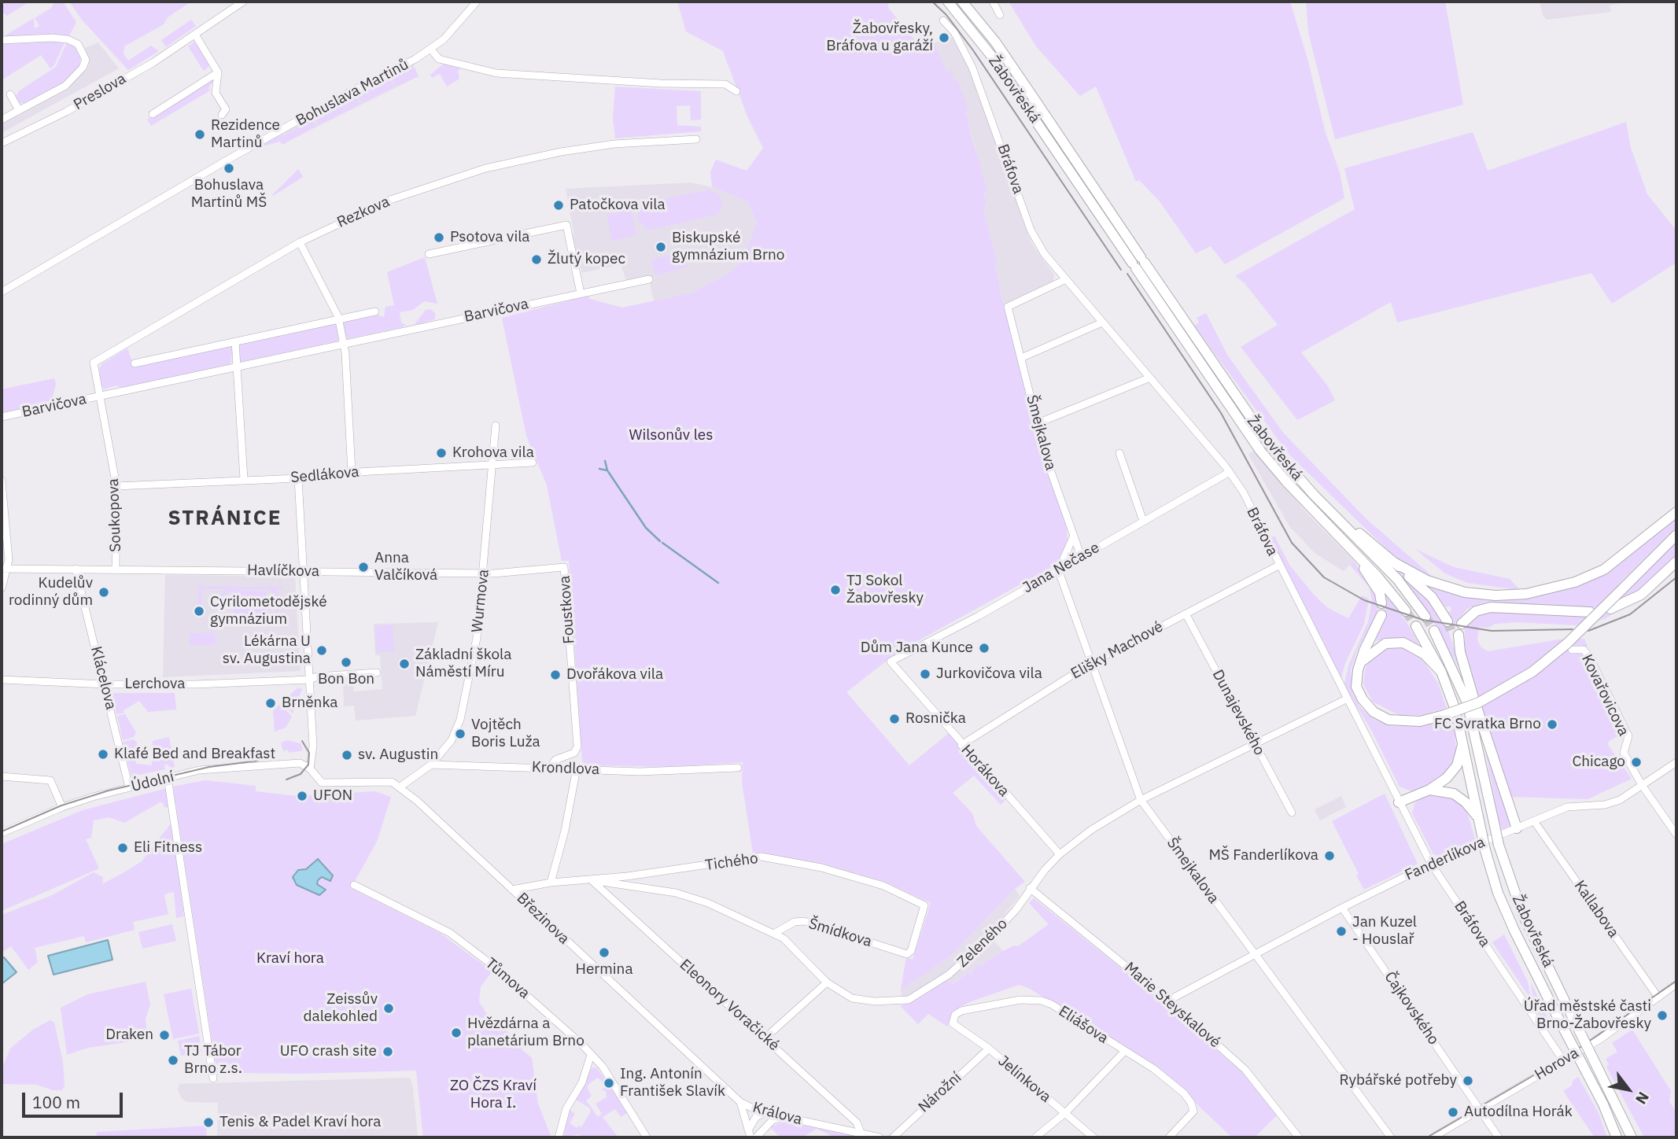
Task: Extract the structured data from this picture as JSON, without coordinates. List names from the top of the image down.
{
  "streets": {
    "highway": ["Žabovřeská"],
    "street": [
      "Preslova",
      "Bohuslava Martinů",
      "Bráfova",
      "Rezkova",
      "Barvičova",
      "Šmejkalova",
      "Sedlákova",
      "Soukopova",
      "Jana Nečase",
      "Havlíčkova",
      "Wurmova",
      "Foustkova",
      "Elišky Machové",
      "Klácelova",
      "Lerchova",
      "Kovařovicova",
      "Dunajevského",
      "Krondlova",
      "Horákova",
      "Údolní",
      "Fanderlíkova",
      "Tichého",
      "Kallabova",
      "Březinova",
      "Šmídkova",
      "Zeleného",
      "Tůmova",
      "Eleonory Voračické",
      "Marie Steyskalové",
      "Čajkovského",
      "Eliášova",
      "Horova",
      "Jelínkova",
      "Nárožní",
      "Králova"
    ]
  },
  "crossings": [
    ["Bráfova", "Šmejkalova"],
    ["Bráfova", "Jana Nečase"],
    ["Bráfova", "Elišky Machové"],
    ["Bráfova", "Fanderlíkova"],
    ["Bráfova", "Zeleného"],
    ["Bráfova", "Horova"],
    ["Rezkova", "Barvičova"],
    ["Rezkova", "Soukopova"],
    ["Barvičova", "Soukopova"],
    ["Šmejkalova", "Jana Nečase"],
    ["Šmejkalova", "Elišky Machové"],
    ["Šmejkalova", "Fanderlíkova"],
    ["Šmejkalova", "Zeleného"],
    ["Sedlákova", "Soukopova"],
    ["Sedlákova", "Wurmova"],
    ["Soukopova", "Havlíčkova"],
    ["Jana Nečase", "Horákova"],
    ["Havlíčkova", "Wurmova"],
    ["Havlíčkova", "Foustkova"],
    ["Havlíčkova", "Klácelova"],
    ["Wurmova", "Krondlova"],
    ["Foustkova", "Krondlova"],
    ["Elišky Machové", "Dunajevského"],
    ["Elišky Machové", "Horákova"],
    ["Klácelova", "Lerchova"],
    ["Klácelova", "Údolní"],
    ["Kovařovicova", "Fanderlíkova"],
    ["Dunajevského", "Zeleného"],
    ["Horákova", "Zeleného"],
    ["Fanderlíkova", "Kallabova"],
    ["Fanderlíkova", "Marie Steyskalové"],
    ["Fanderlíkova", "Čajkovského"],
    ["Tichého", "Březinova"],
    ["Tichého", "Šmídkova"],
    ["Tichého", "Zeleného"],
    ["Tichého", "Eleonory Voračické"],
    ["Kallabova", "Horova"],
    ["Březinova", "Králova"],
    ["Šmídkova", "Zeleného"],
    ["Zeleného", "Eleonory Voračické"],
    ["Zeleného", "Marie Steyskalové"],
    ["Eleonory Voračické", "Králova"],
    ["Čajkovského", "Horova"],
    ["Eliášova", "Jelínkova"],
    ["Jelínkova", "Nárožní"]
  ],
  "districts": ["STRÁNICE"],
  "parks": ["Wilsonův les", "Kraví hora", "ZO ČZS Kraví Hora I."],
  "places": [
    "Žabovřesky, Bráfova u garáží",
    "Rezidence Martinů",
    "Bohuslava Martinů MŠ",
    "Patočkova vila",
    "Psotova vila",
    "Biskupské gymnázium Brno",
    "Žlutý kopec",
    "Krohova vila",
    "Anna Valčíková",
    "TJ Sokol Žabovřesky",
    "Kudelův rodinný dům",
    "Cyrilometodějské gymnázium",
    "Dům Jana Kunce",
    "Lékárna U sv. Augustina",
    "Bon Bon",
    "Základní škola Náměstí Míru",
    "Jurkovičova vila",
    "Dvořákova vila",
    "Brněnka",
    "Rosnička",
    "FC Svratka Brno",
    "Vojtěch Boris Luža",
    "Klafé Bed and Breakfast",
    "sv. Augustin",
    "Chicago",
    "UFON",
    "Eli Fitness",
    "MŠ Fanderlíkova",
    "Jan Kuzel - Houslař",
    "Hermina",
    "Zeissův dalekohled",
    "Úřad městské časti Brno-Žabovřesky",
    "Hvězdárna a planetárium Brno",
    "Draken",
    "UFO crash site",
    "TJ Tábor Brno z.s.",
    "Rybářské potřeby",
    "Ing. Antonín František Slavík",
    "Autodílna Horák",
    "Tenis & Padel Kraví hora"
  ],
  "scale_bar": "100 m",
  "north": "bottom right"
}
